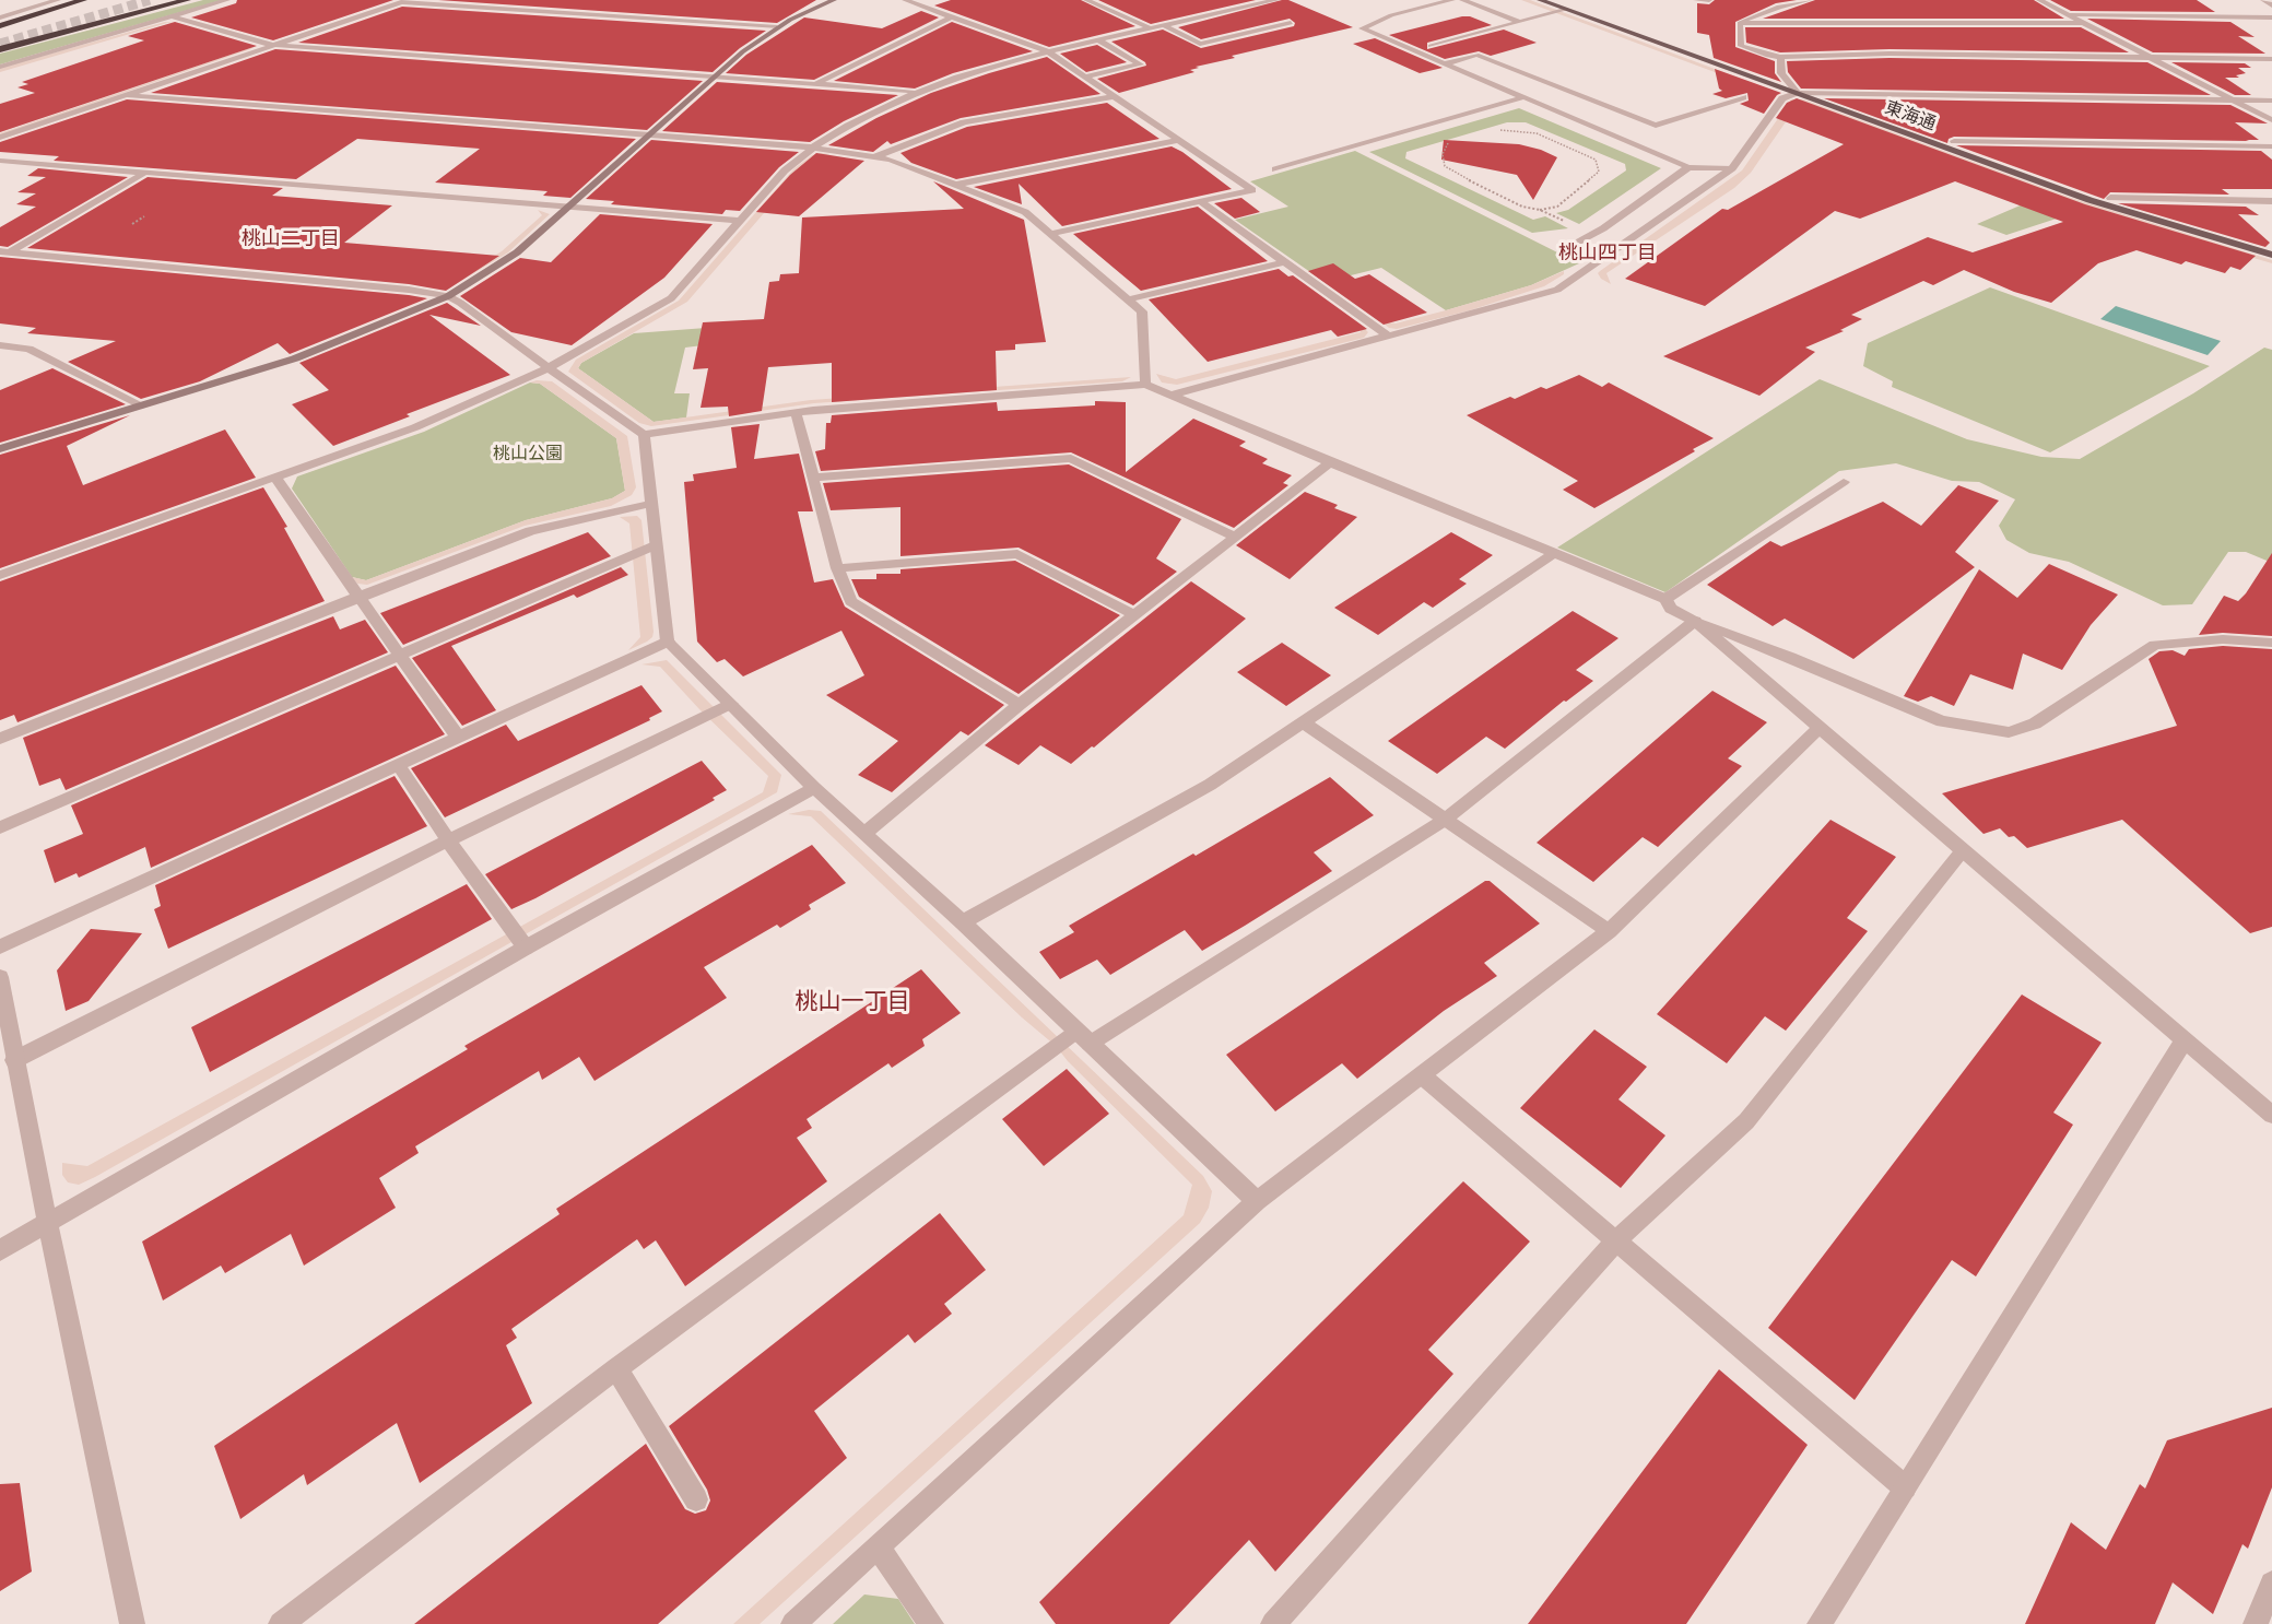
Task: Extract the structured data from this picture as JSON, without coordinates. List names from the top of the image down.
{
  "streets": {
    "main road": ["東海通"]
  },
  "districts": ["桃山二丁目", "桃山四丁目", "桃山一丁目"],
  "parks": ["桃山公園"]
}
